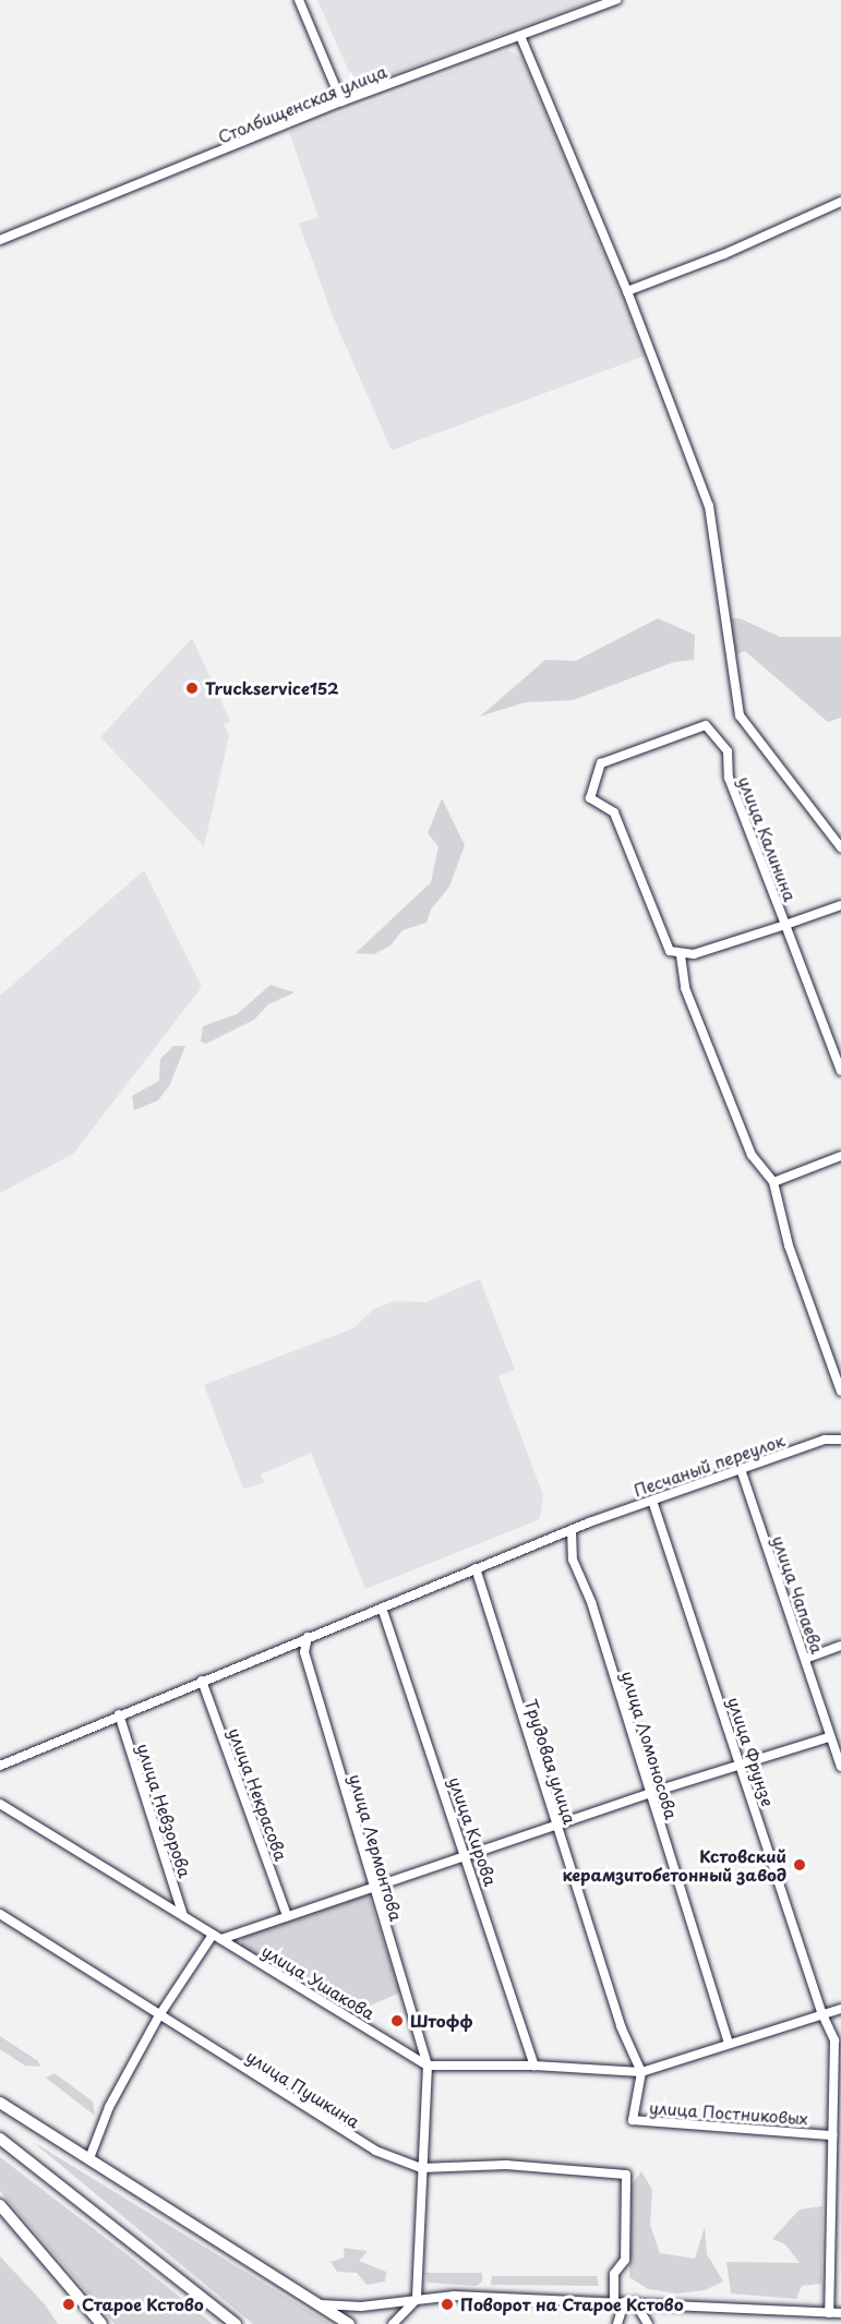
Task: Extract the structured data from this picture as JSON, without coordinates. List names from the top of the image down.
{
  "streets": {
    "street": [
      "Столбищенская улица",
      "улица Калинина",
      "Песчаный переулок",
      "улица Чапаева",
      "улица Ломоносова",
      "улица Фрунзе",
      "Трудовая улица",
      "улица Некрасова",
      "улица Невзорова",
      "улица Кирова",
      "улица Лермонтова",
      "улица Ушакова",
      "улица Пушкина",
      "улица Постниковых"
    ]
  },
  "crossings": [
    ["Песчаный переулок", "улица Чапаева"],
    ["Песчаный переулок", "улица Ломоносова"],
    ["Песчаный переулок", "улица Фрунзе"],
    ["Песчаный переулок", "Трудовая улица"],
    ["Песчаный переулок", "улица Некрасова"],
    ["Песчаный переулок", "улица Невзорова"],
    ["Песчаный переулок", "улица Кирова"],
    ["Песчаный переулок", "улица Лермонтова"],
    ["улица Фрунзе", "улица Постниковых"],
    ["Трудовая улица", "улица Постниковых"],
    ["улица Невзорова", "улица Ушакова"],
    ["улица Лермонтова", "улица Ушакова"]
  ],
  "places": [
    "Truckservice152",
    "Кстовский керамзитобетонный завод",
    "Штофф",
    "Старое Кстово",
    "Поворот на Старое Кстово"
  ]
}
